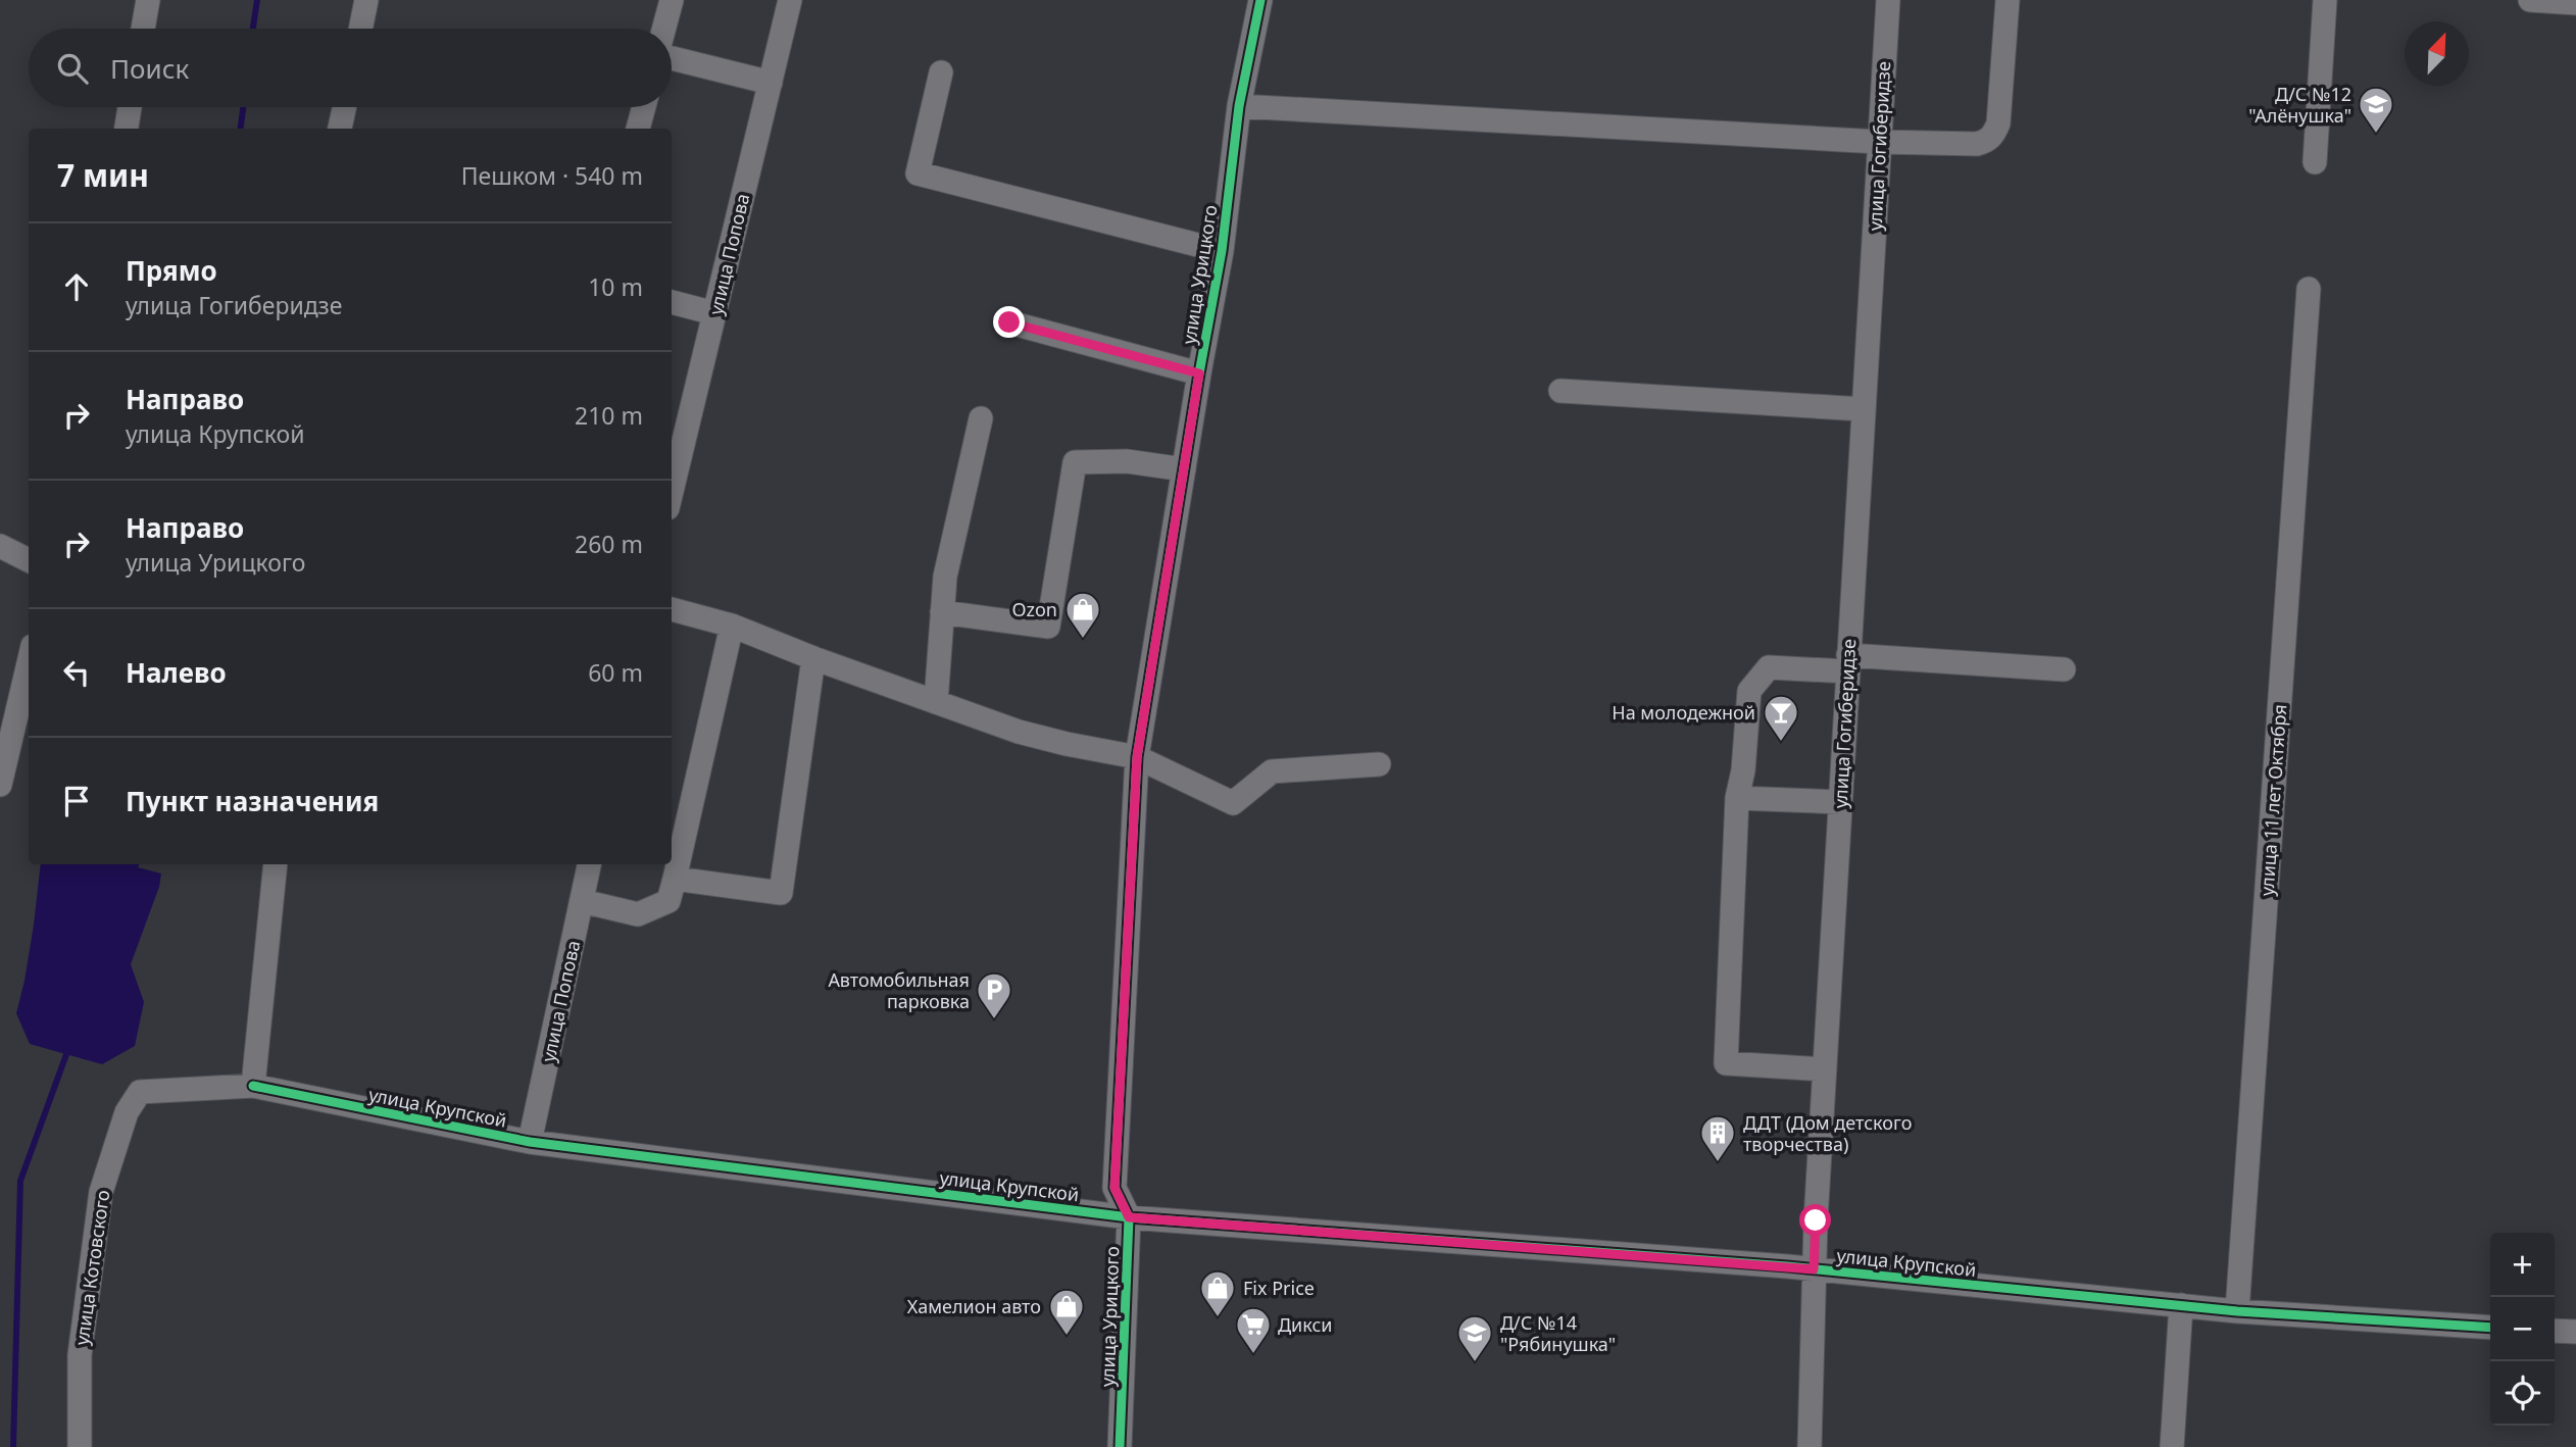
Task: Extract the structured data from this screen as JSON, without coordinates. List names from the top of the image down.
{
  "streets": {
    "street": [
      "улица Гогиберидзе",
      "улица Попова",
      "улица Урицкого",
      "улица 11 лет Октября",
      "улица Крупской",
      "улица Котовского"
    ]
  },
  "crossings": [
    ["улица Гогиберидзе", "улица Крупской"],
    ["улица Попова", "улица Крупской"],
    ["улица Урицкого", "улица Крупской"],
    ["улица 11 лет Октября", "улица Крупской"],
    ["улица Крупской", "улица Котовского"]
  ],
  "places": {
    "school or university": ["Д/С №12 \"Алёнушка\"", "Д/С №14 \"Рябинушка\""],
    "shop": ["Ozon", "Fix Price", "Хамелион авто"],
    "bar": ["На молодежной"],
    "parking": ["Автомобильная парковка"],
    "building": ["ДДТ (Дом детского творчества)"],
    "supermarket": ["Дикси"]
  },
  "north": "top right",
  "page": {
    "search": "Поиск",
    "heading": ["7 мин", "Пешком · 540 m"],
    "list": [
      ["Прямо", "улица Гогиберидзе", "10 m"],
      ["Направо", "улица Крупской", "210 m"],
      ["Направо", "улица Урицкого", "260 m"],
      ["Налево", "60 m"],
      "Пункт назначения"
    ],
    "map_buttons": ["+", "−"]
  }
}
